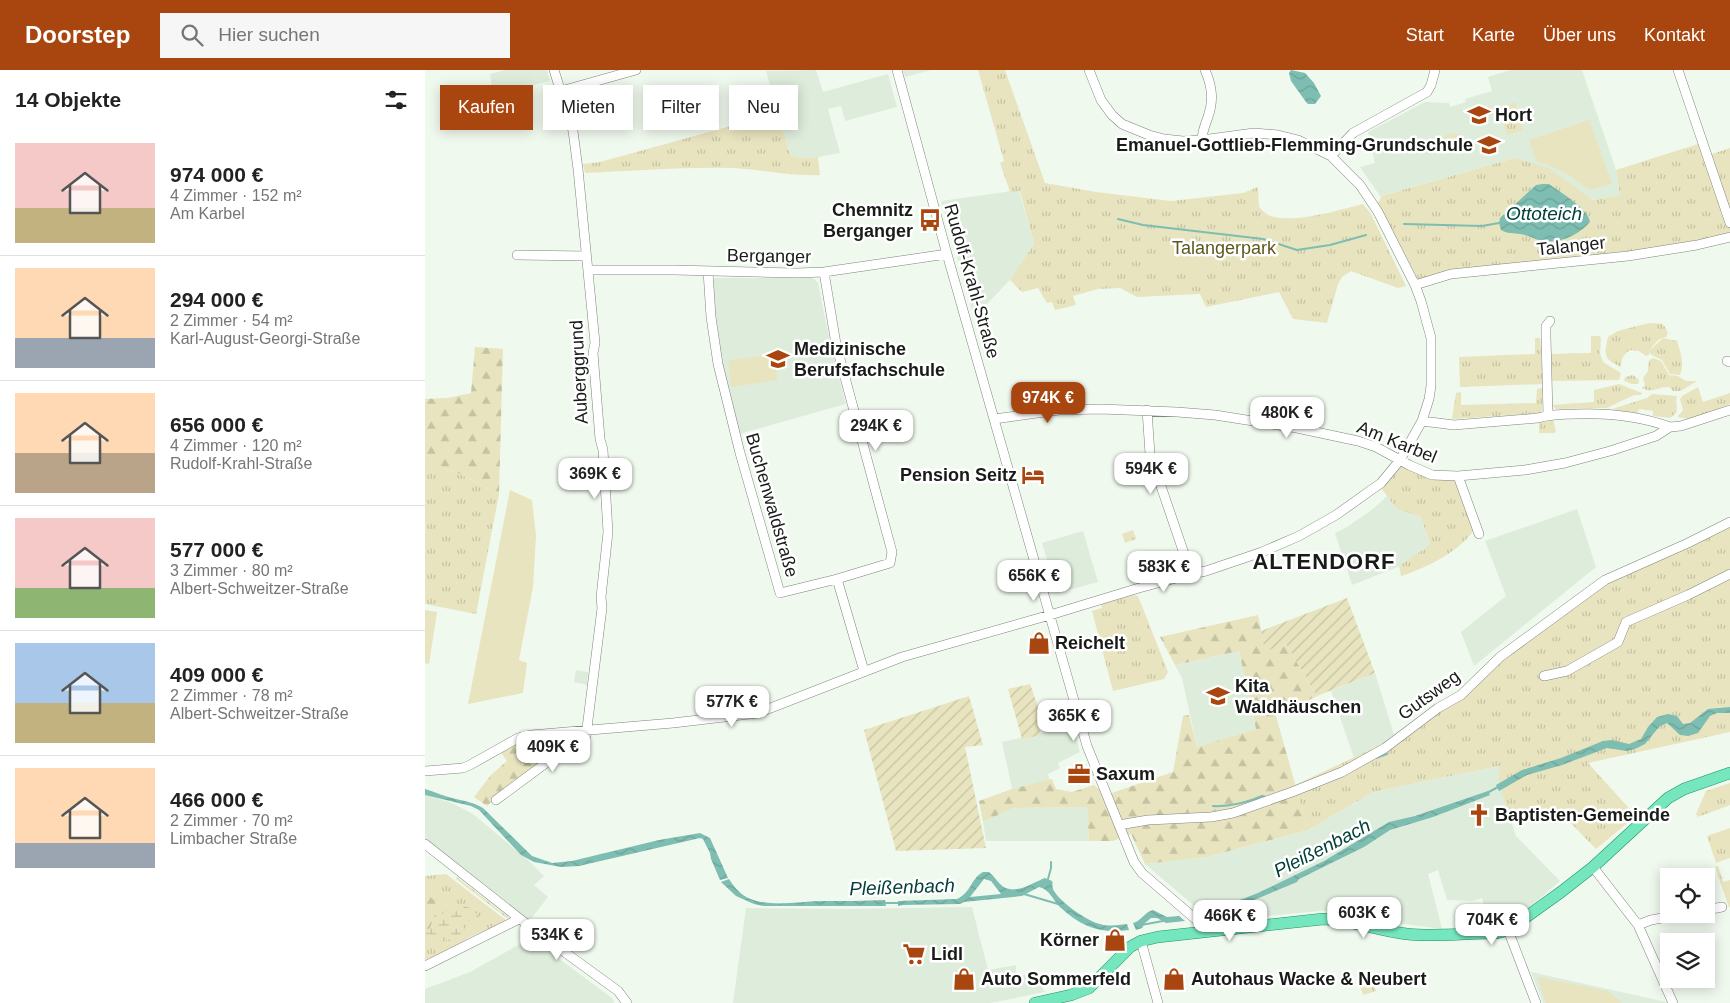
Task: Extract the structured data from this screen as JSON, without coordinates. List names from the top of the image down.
{
  "streets": {
    "street": [
      "Talanger",
      "Berganger",
      "Rudolf-Krahl-Straße",
      "Auberggrund",
      "Am Karbel",
      "Buchenwaldstraße",
      "Gutsweg"
    ]
  },
  "crossings": [
    ["Berganger", "Rudolf-Krahl-Straße"],
    ["Berganger", "Auberggrund"],
    ["Berganger", "Buchenwaldstraße"],
    ["Rudolf-Krahl-Straße", "Am Karbel"],
    ["Rudolf-Krahl-Straße", "Gutsweg"]
  ],
  "districts": ["ALTENDORF"],
  "water": ["Ottoteich", "Pleißenbach"],
  "parks": ["Talangerpark"],
  "places": {
    "school or university": [
      "Hort",
      "Emanuel-Gottlieb-Flemming-Grundschule",
      "Medizinische Berufsfachschule",
      "Kita Waldhäuschen"
    ],
    "bus stop": ["Chemnitz Berganger"],
    "hotel": ["Pension Seitz"],
    "shop": [
      "Reichelt",
      "Körner",
      "Auto Sommerfeld",
      "Autohaus Wacke & Neubert"
    ],
    "office": ["Saxum"],
    "church": ["Baptisten-Gemeinde"],
    "supermarket": ["Lidl"]
  },
  "page": {
    "header": "Doorstep",
    "search": "Hier suchen",
    "nav": [
      "Start",
      "Karte",
      "Über uns",
      "Kontakt"
    ],
    "heading": "14 Objekte",
    "chip": [
      "Kaufen",
      "Mieten",
      "Filter",
      "Neu"
    ],
    "list": [
      {
        "name": "974 000 €",
        "note": "4 Zimmer · 152 m² · Am Karbel"
      },
      {
        "name": "294 000 €",
        "note": "2 Zimmer · 54 m² · Karl-August-Georgi-Straße"
      },
      {
        "name": "656 000 €",
        "note": "4 Zimmer · 120 m² · Rudolf-Krahl-Straße"
      },
      {
        "name": "577 000 €",
        "note": "3 Zimmer · 80 m² · Albert-Schweitzer-Straße"
      },
      {
        "name": "409 000 €",
        "note": "2 Zimmer · 78 m² · Albert-Schweitzer-Straße"
      },
      {
        "name": "466 000 €",
        "note": "2 Zimmer · 70 m² · Limbacher Straße"
      }
    ],
    "price": [
      "974K €",
      "480K €",
      "294K €",
      "594K €",
      "369K €",
      "583K €",
      "656K €",
      "577K €",
      "365K €",
      "409K €",
      "603K €",
      "466K €",
      "704K €",
      "534K €"
    ]
  }
}
